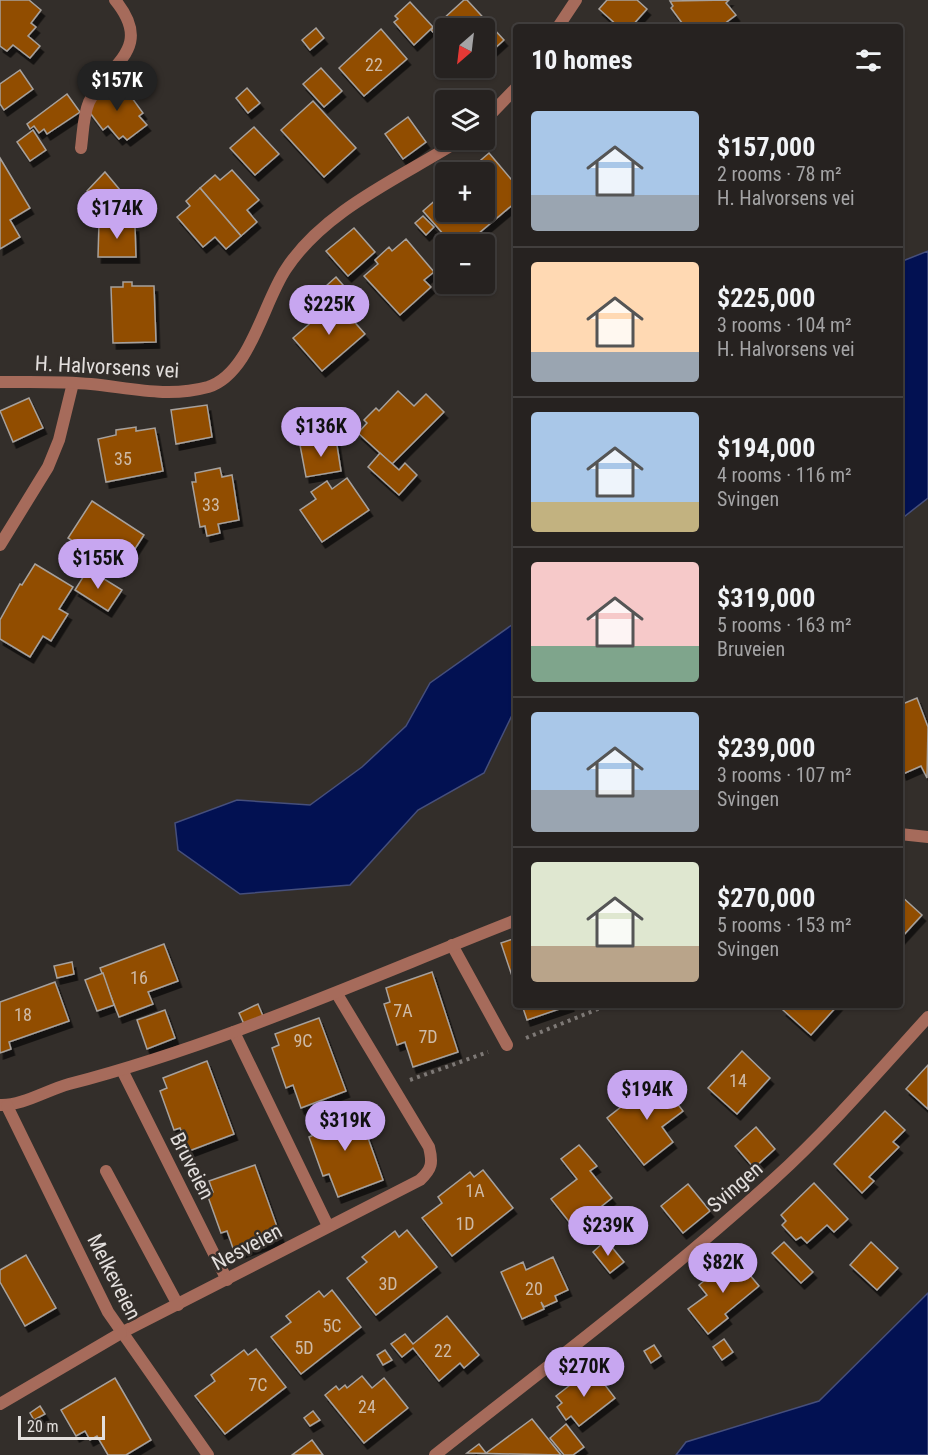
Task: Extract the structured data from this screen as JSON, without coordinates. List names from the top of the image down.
{
  "streets": {
    "street": [
      "H. Halvorsens vei",
      "Bruveien",
      "Svingen",
      "Nesveien",
      "Melkeveien"
    ]
  },
  "crossings": [
    ["Bruveien", "Nesveien"],
    ["Nesveien", "Melkeveien"]
  ],
  "house_numbers": [
    "22",
    "35",
    "33",
    "16",
    "7A",
    "18",
    "7D",
    "9C",
    "14",
    "1A",
    "1D",
    "3D",
    "20",
    "5C",
    "5D",
    "22",
    "7C",
    "24"
  ],
  "scale_bar": "20 m",
  "north": "bottom left",
  "page": {
    "map_buttons": ["+", "−"],
    "heading": "10 homes",
    "price": [
      "$157K",
      "$174K",
      "$225K",
      "$136K",
      "$155K",
      "$194K",
      "$319K",
      "$239K",
      "$82K",
      "$270K"
    ],
    "list": [
      {
        "name": "$157,000",
        "note": "2 rooms · 78 m² · H. Halvorsens vei"
      },
      {
        "name": "$225,000",
        "note": "3 rooms · 104 m² · H. Halvorsens vei"
      },
      {
        "name": "$194,000",
        "note": "4 rooms · 116 m² · Svingen"
      },
      {
        "name": "$319,000",
        "note": "5 rooms · 163 m² · Bruveien"
      },
      {
        "name": "$239,000",
        "note": "3 rooms · 107 m² · Svingen"
      },
      {
        "name": "$270,000",
        "note": "5 rooms · 153 m² · Svingen"
      }
    ],
    "scale": "20 m"
  }
}
